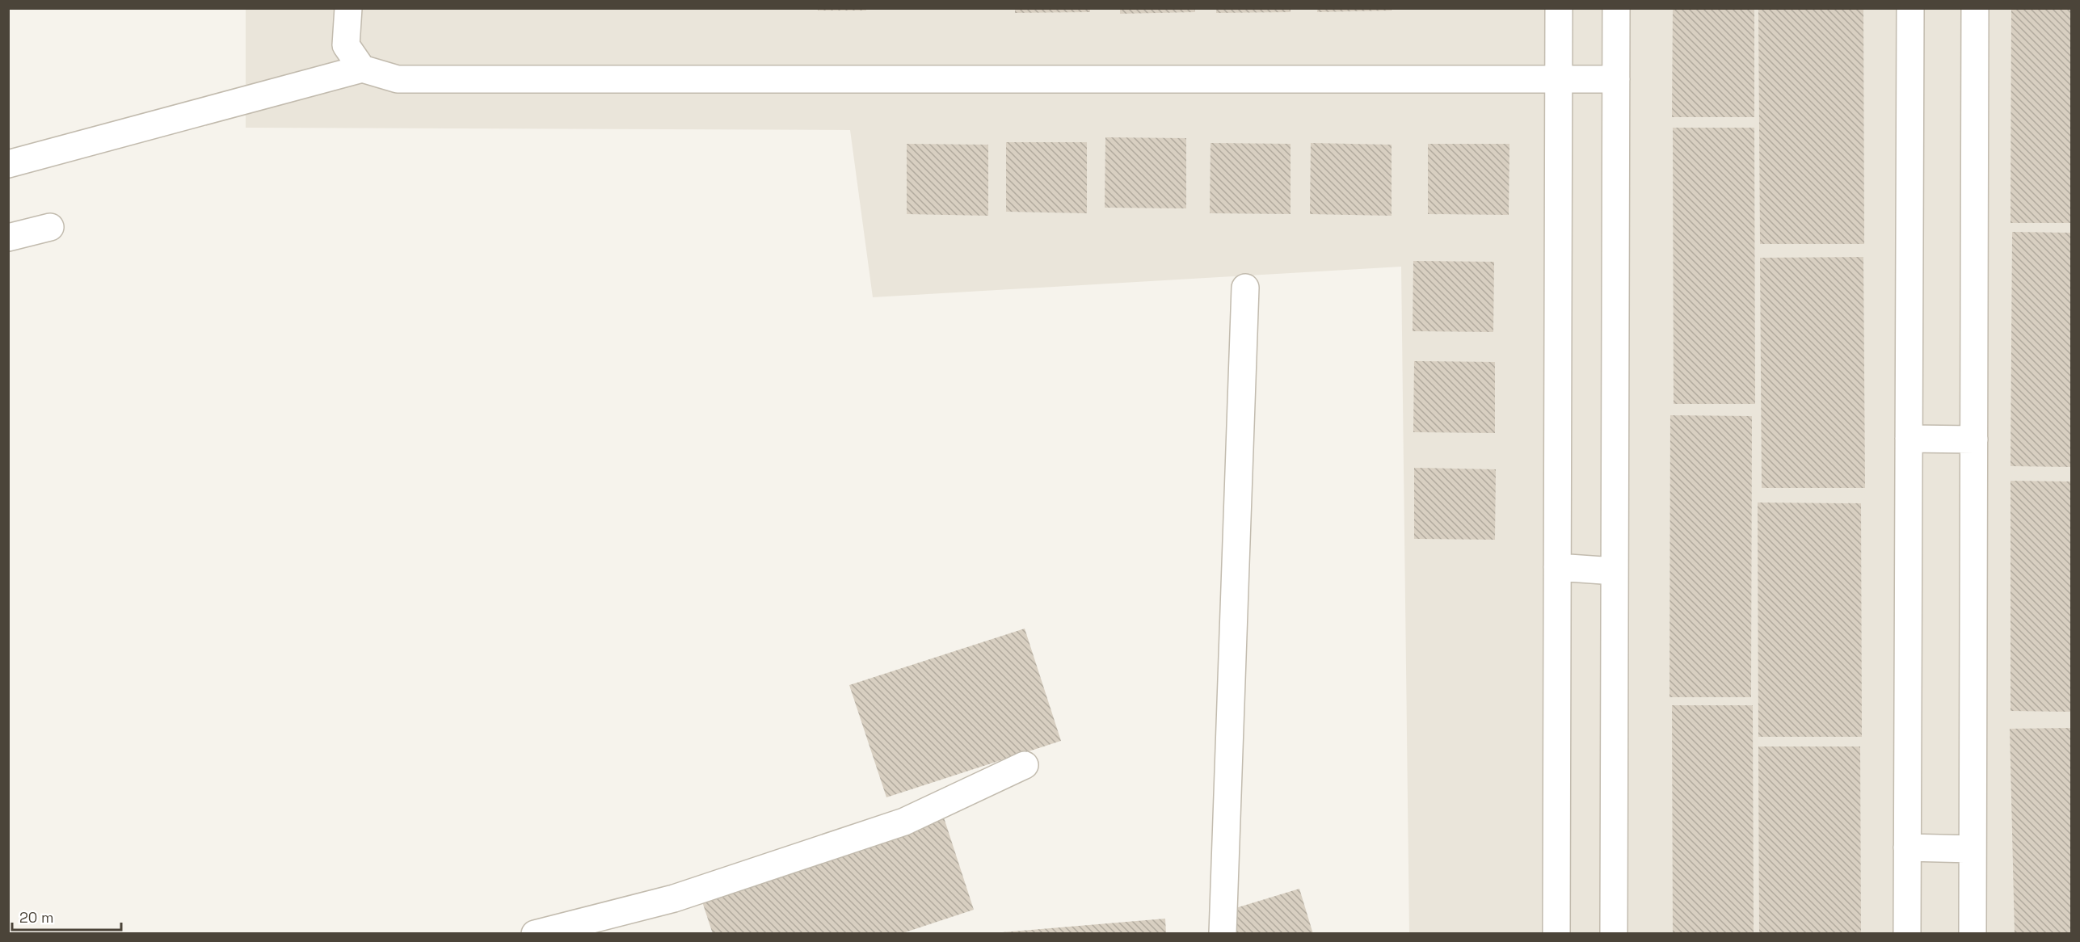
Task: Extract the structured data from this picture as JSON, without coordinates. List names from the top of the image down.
{
  "scale_bar": "20 m"
}
